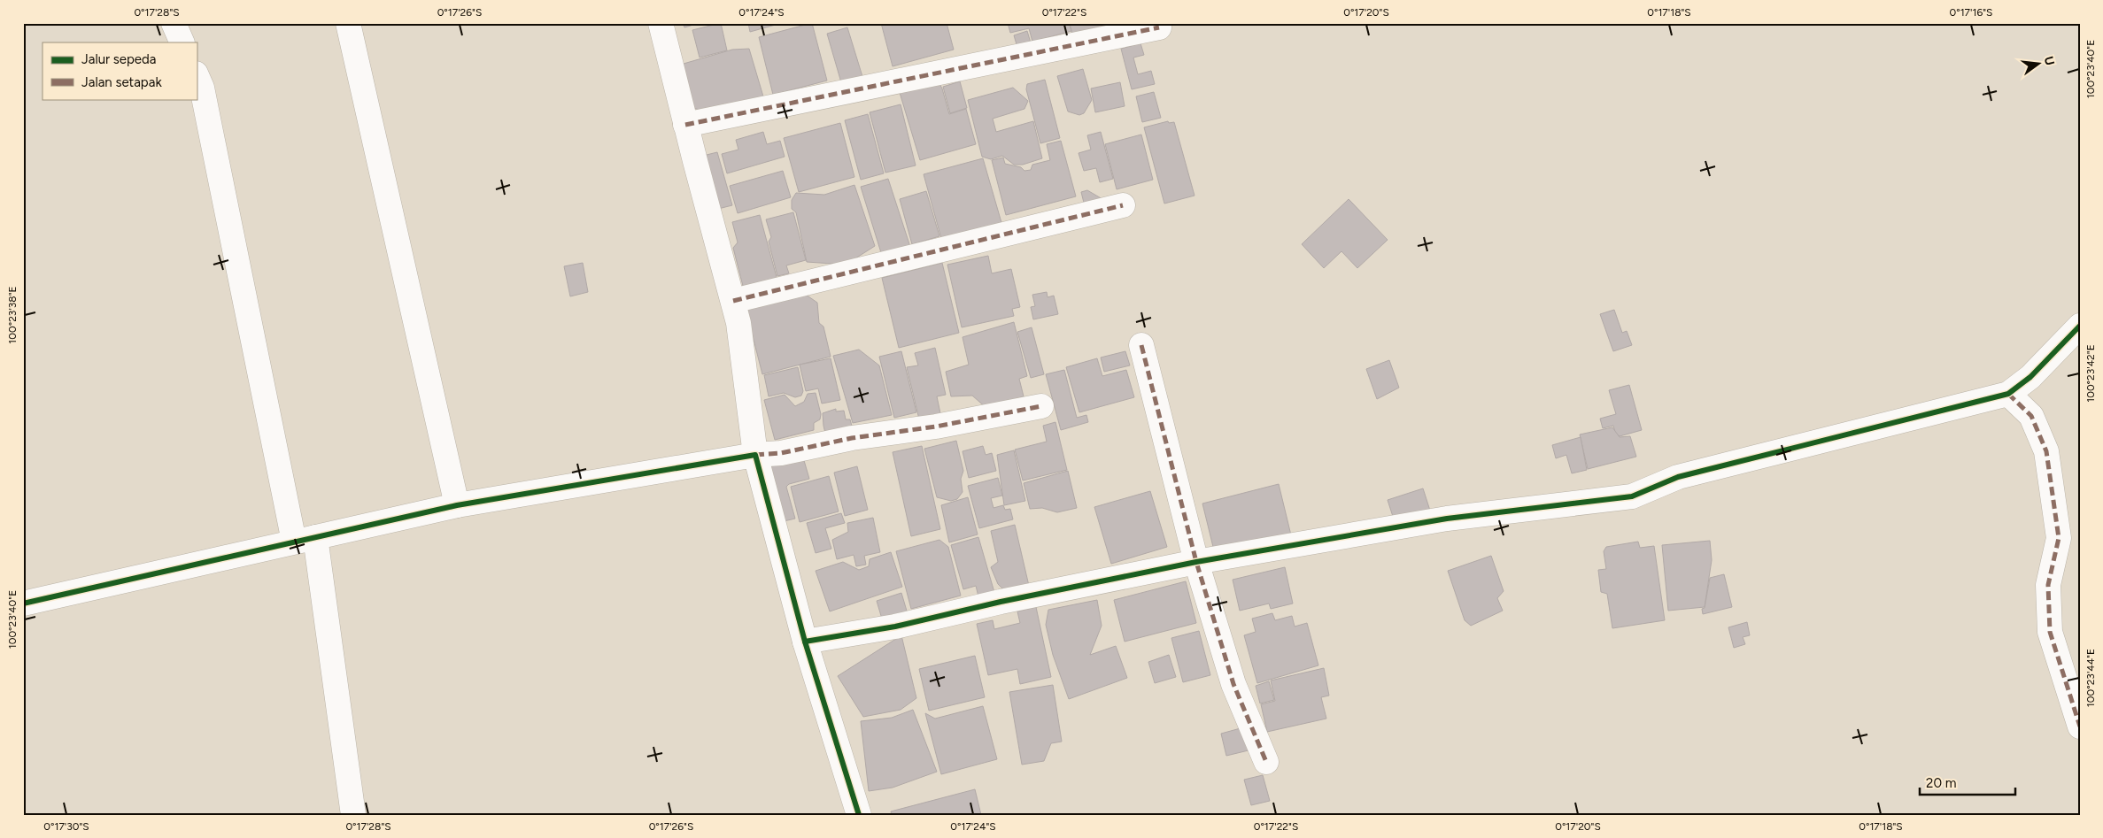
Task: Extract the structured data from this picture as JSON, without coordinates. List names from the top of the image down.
{
  "legend": ["Jalur sepeda", "Jalan setapak"],
  "scale_bar": "20 m",
  "north": "right",
  "coordinates": [
    "0°17'28\"S",
    "0°17'26\"S",
    "0°17'24\"S",
    "0°17'22\"S",
    "0°17'20\"S",
    "0°17'18\"S",
    "0°17'16\"S",
    "100°23'40\"E",
    "100°23'38\"E",
    "100°23'42\"E",
    "100°23'44\"E",
    "0°17'30\"S"
  ]
}
